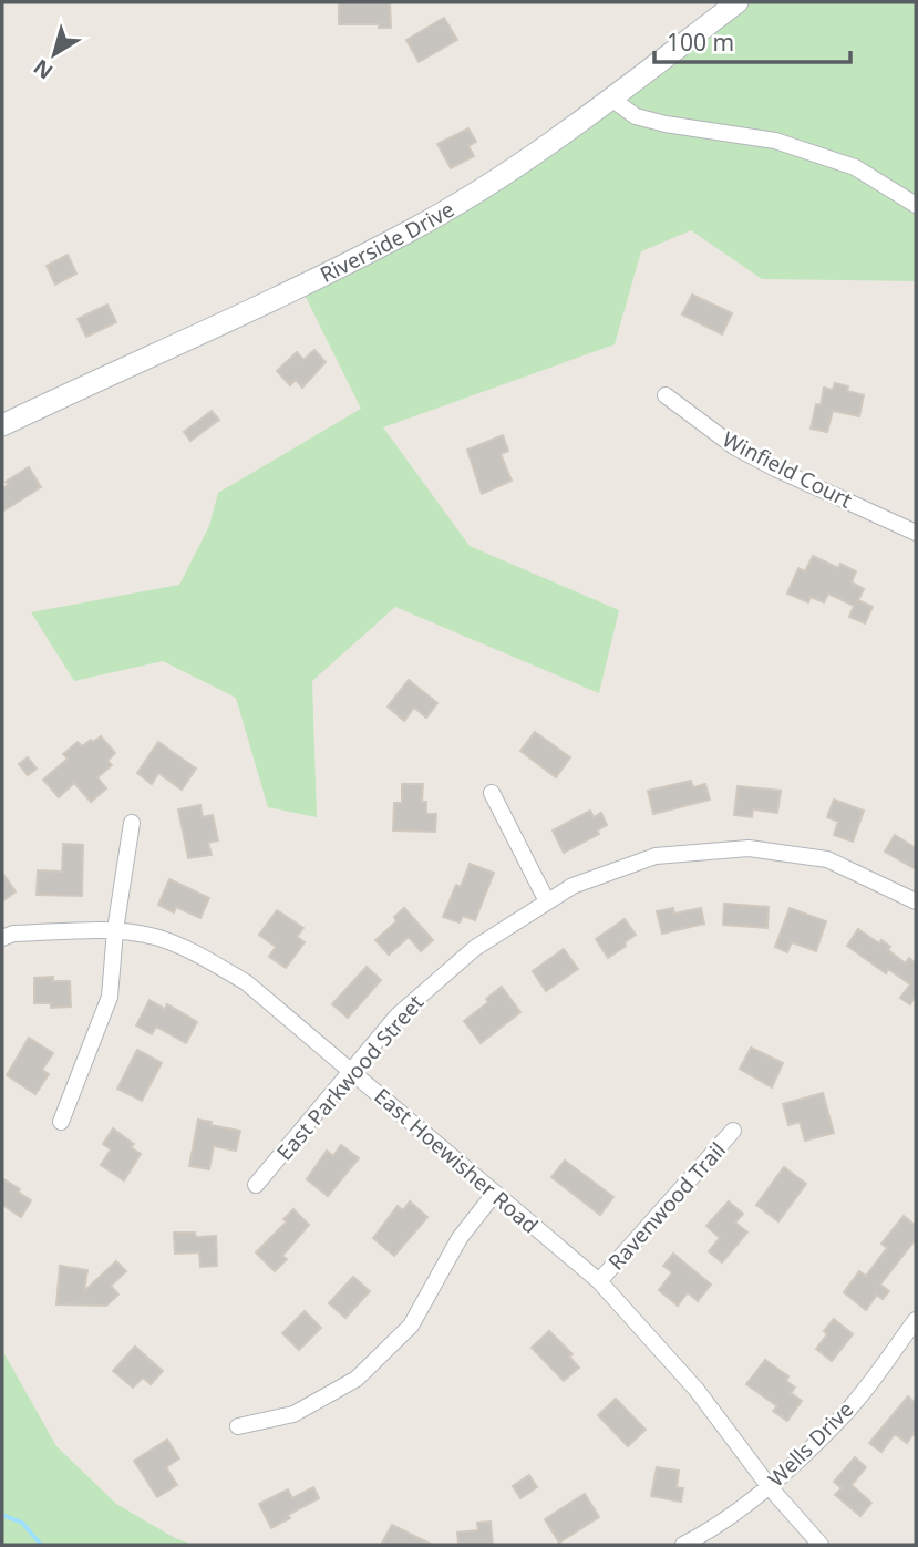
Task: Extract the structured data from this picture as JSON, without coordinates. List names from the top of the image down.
{
  "streets": {
    "main road": ["Riverside Drive"],
    "street": [
      "Winfield Court",
      "East Parkwood Street",
      "East Hoewisher Road",
      "Ravenwood Trail",
      "Wells Drive"
    ]
  },
  "crossings": [
    ["East Parkwood Street", "East Hoewisher Road"],
    ["East Hoewisher Road", "Ravenwood Trail"],
    ["East Hoewisher Road", "Wells Drive"]
  ],
  "scale_bar": "100 m",
  "north": "bottom left"
}
